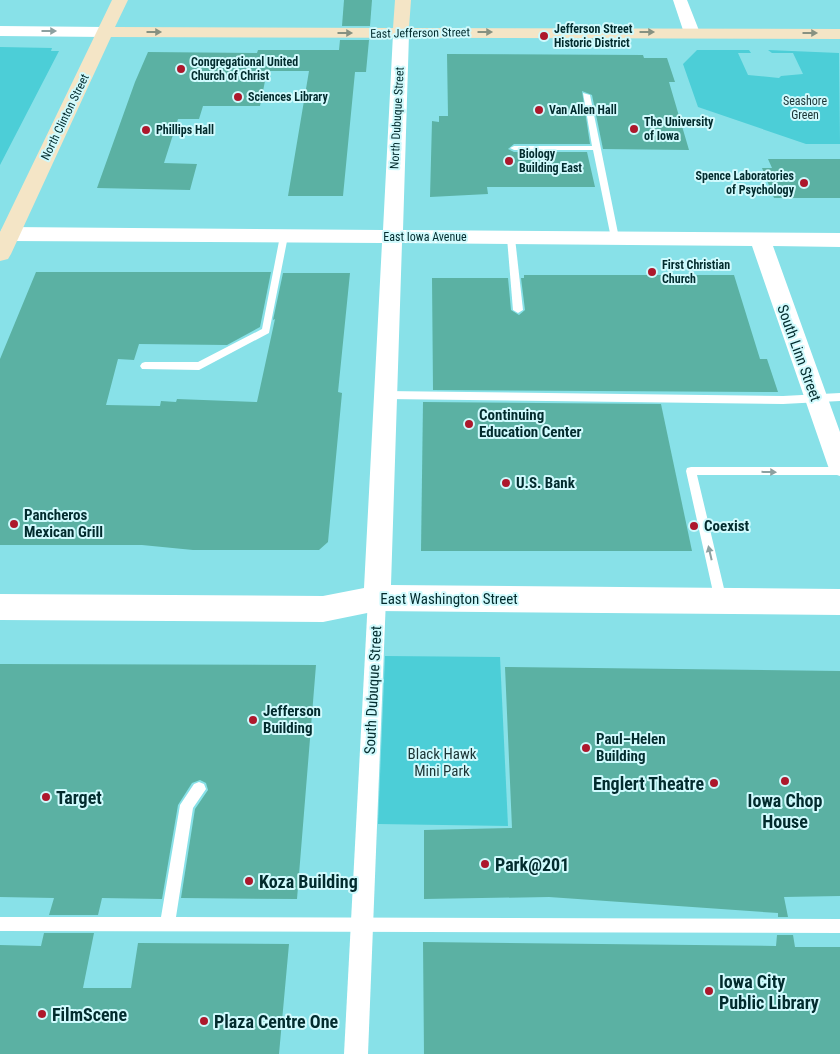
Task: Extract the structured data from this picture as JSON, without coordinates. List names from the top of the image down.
{
  "streets": {
    "main road": ["East Jefferson Street", "North Clinton Street", "North Dubuque Street"],
    "street": [
      "East Iowa Avenue",
      "South Linn Street",
      "East Washington Street",
      "South Dubuque Street"
    ]
  },
  "crossings": [
    ["East Jefferson Street", "North Clinton Street"],
    ["East Jefferson Street", "North Dubuque Street"],
    ["North Clinton Street", "East Iowa Avenue"],
    ["North Dubuque Street", "East Iowa Avenue"],
    ["North Dubuque Street", "South Dubuque Street"],
    ["East Iowa Avenue", "South Linn Street"],
    ["East Iowa Avenue", "South Dubuque Street"],
    ["East Washington Street", "South Dubuque Street"]
  ],
  "one_way": ["East Jefferson Street"],
  "parks": ["Seashore Green", "Black Hawk Mini Park"],
  "places": [
    "Jefferson Street Historic District",
    "Congregational United Church of Christ",
    "Sciences Library",
    "Van Allen Hall",
    "The University of Iowa",
    "Phillips Hall",
    "Biology Building East",
    "Spence Laboratories of Psychology",
    "First Christian Church",
    "Continuing Education Center",
    "U.S. Bank",
    "Pancheros Mexican Grill",
    "Coexist",
    "Jefferson Building",
    "Paul–Helen Building",
    "Iowa Chop House",
    "Englert Theatre",
    "Target",
    "Park@201",
    "Koza Building",
    "Iowa City Public Library",
    "FilmScene",
    "Plaza Centre One"
  ]
}
